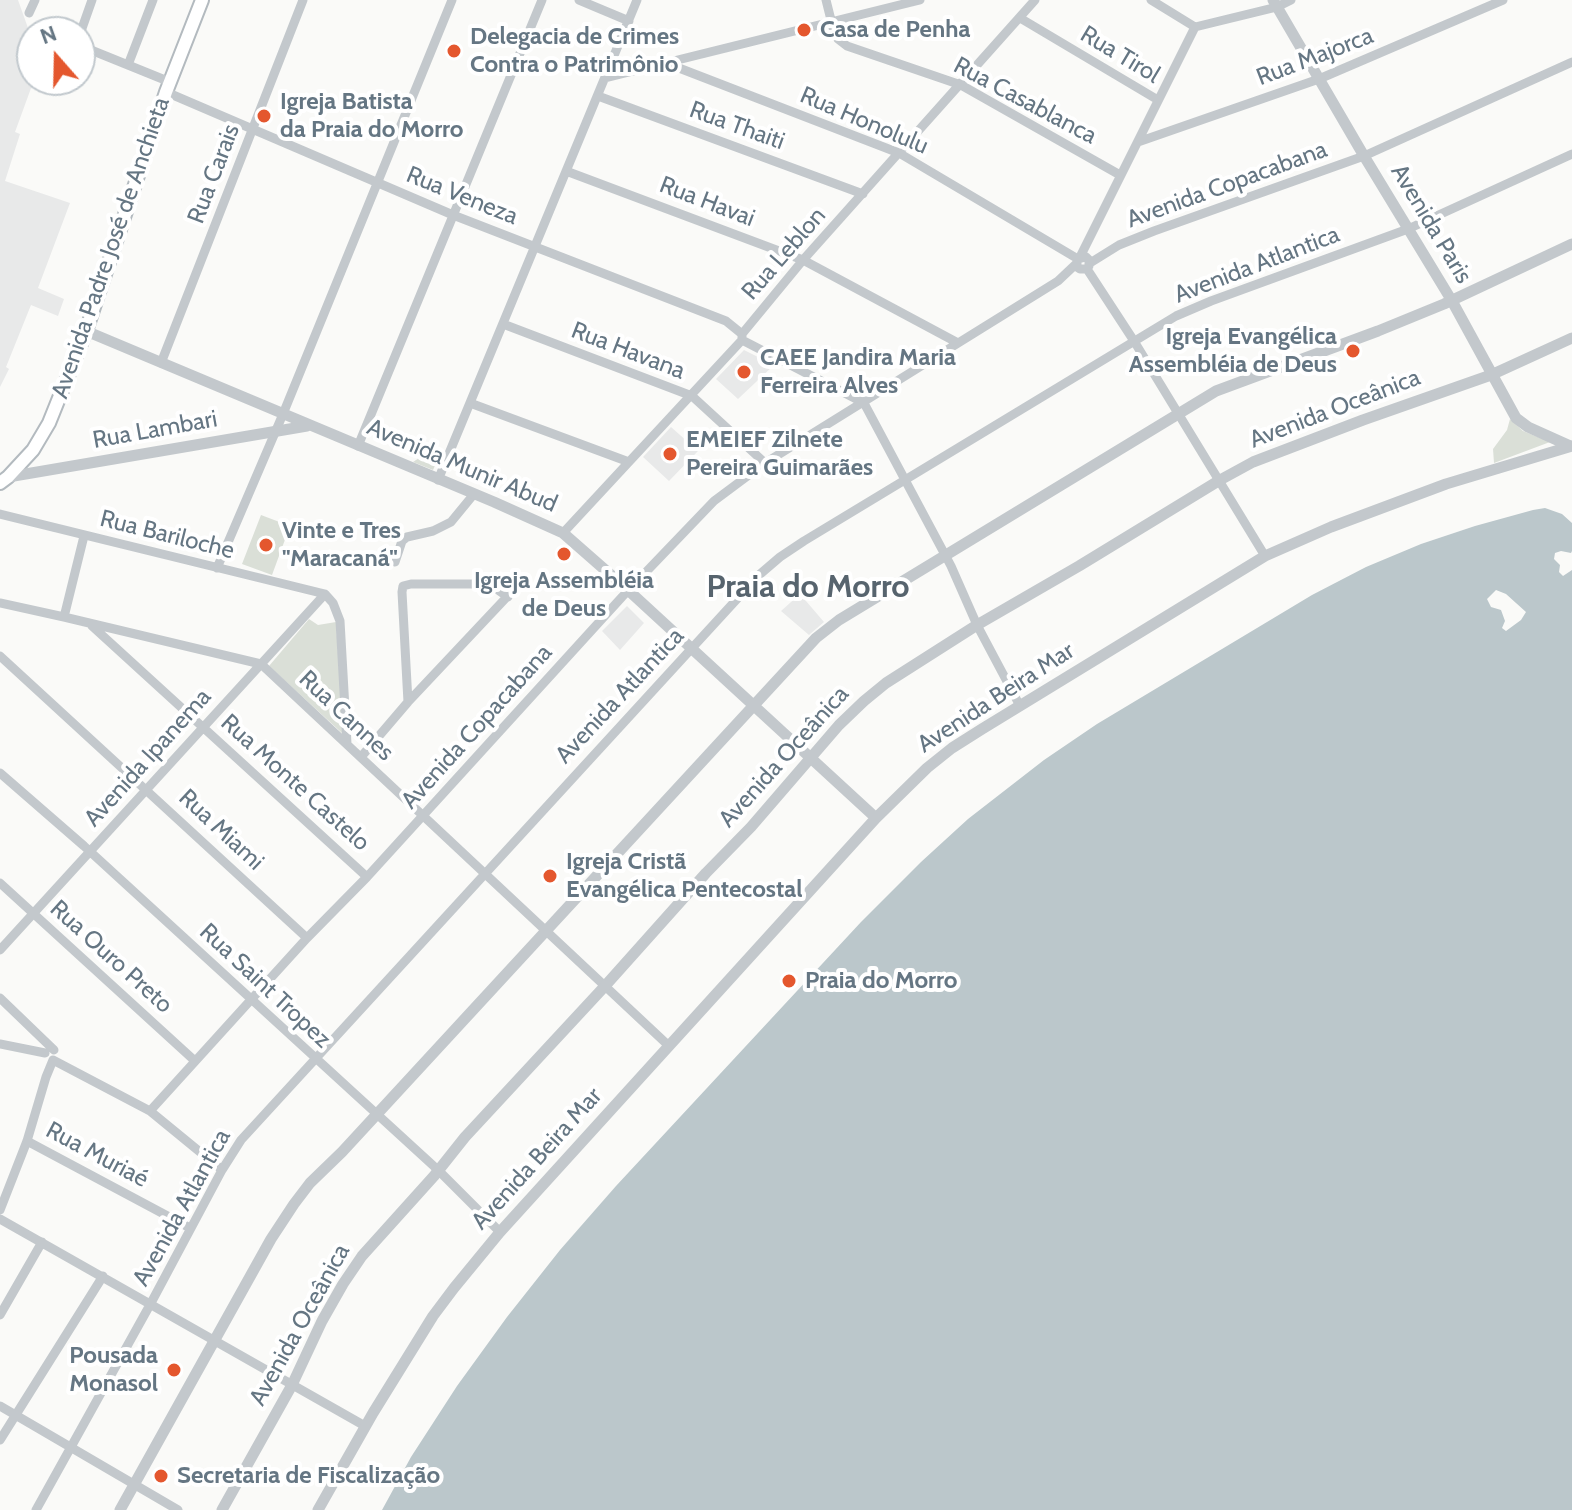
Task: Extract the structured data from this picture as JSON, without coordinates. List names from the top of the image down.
{
  "streets": {
    "main road": ["Avenida Padre José de Anchieta"],
    "street": [
      "Rua Tirol",
      "Rua Majorca",
      "Rua Casablanca",
      "Rua Honolulu",
      "Rua Thaiti",
      "Rua Carais",
      "Avenida Copacabana",
      "Rua Veneza",
      "Rua Havai",
      "Avenida Paris",
      "Rua Leblon",
      "Avenida Atlantica",
      "Rua Havana",
      "Avenida Oceânica",
      "Rua Lambari",
      "Avenida Munir Abud",
      "Rua Bariloche",
      "Avenida Beira Mar",
      "Rua Cannes",
      "Avenida Ipanema",
      "Rua Monte Castelo",
      "Rua Miami",
      "Rua Ouro Preto",
      "Rua Saint Tropez",
      "Rua Muriaé"
    ]
  },
  "crossings": [
    ["Rua Tirol", "Rua Leblon"],
    ["Rua Majorca", "Avenida Paris"],
    ["Rua Casablanca", "Rua Leblon"],
    ["Rua Honolulu", "Avenida Copacabana"],
    ["Rua Honolulu", "Rua Leblon"],
    ["Rua Thaiti", "Rua Leblon"],
    ["Rua Carais", "Rua Veneza"],
    ["Rua Carais", "Avenida Munir Abud"],
    ["Avenida Copacabana", "Rua Veneza"],
    ["Avenida Copacabana", "Rua Havai"],
    ["Avenida Copacabana", "Avenida Paris"],
    ["Avenida Copacabana", "Rua Havana"],
    ["Avenida Copacabana", "Avenida Munir Abud"],
    ["Avenida Copacabana", "Rua Cannes"],
    ["Avenida Copacabana", "Rua Monte Castelo"],
    ["Avenida Copacabana", "Rua Miami"],
    ["Avenida Copacabana", "Rua Ouro Preto"],
    ["Avenida Copacabana", "Rua Saint Tropez"],
    ["Rua Veneza", "Avenida Padre José de Anchieta"],
    ["Rua Veneza", "Rua Leblon"],
    ["Rua Havai", "Rua Leblon"],
    ["Avenida Paris", "Avenida Atlantica"],
    ["Avenida Paris", "Avenida Oceânica"],
    ["Avenida Paris", "Avenida Beira Mar"],
    ["Avenida Padre José de Anchieta", "Rua Lambari"],
    ["Avenida Padre José de Anchieta", "Avenida Munir Abud"],
    ["Rua Leblon", "Rua Havana"],
    ["Rua Leblon", "Avenida Munir Abud"],
    ["Avenida Atlantica", "Avenida Munir Abud"],
    ["Avenida Atlantica", "Rua Cannes"],
    ["Avenida Atlantica", "Rua Saint Tropez"],
    ["Avenida Atlantica", "Rua Muriaé"],
    ["Avenida Oceânica", "Avenida Munir Abud"],
    ["Avenida Oceânica", "Rua Cannes"],
    ["Avenida Oceânica", "Rua Saint Tropez"],
    ["Rua Lambari", "Avenida Munir Abud"],
    ["Avenida Munir Abud", "Avenida Beira Mar"],
    ["Rua Bariloche", "Avenida Ipanema"],
    ["Avenida Beira Mar", "Rua Cannes"],
    ["Avenida Beira Mar", "Rua Saint Tropez"],
    ["Rua Cannes", "Avenida Ipanema"],
    ["Rua Cannes", "Rua Monte Castelo"],
    ["Avenida Ipanema", "Rua Monte Castelo"],
    ["Avenida Ipanema", "Rua Miami"],
    ["Avenida Ipanema", "Rua Ouro Preto"],
    ["Avenida Ipanema", "Rua Saint Tropez"]
  ],
  "districts": ["Praia do Morro"],
  "places": [
    "Casa de Penha",
    "Delegacia de Crimes Contra o Patrimônio",
    "Igreja Batista da Praia do Morro",
    "Igreja Evangélica Assembléia de Deus",
    "CAEE Jandira Maria Ferreira Alves",
    "EMEIEF Zilnete Pereira Guimarães",
    "Vinte e Tres \"Maracaná\"",
    "Igreja Assembléia de Deus",
    "Igreja Cristã Evangélica Pentecostal",
    "Praia do Morro",
    "Pousada Monasol",
    "Secretaria de Fiscalização"
  ],
  "north": "top"
}
